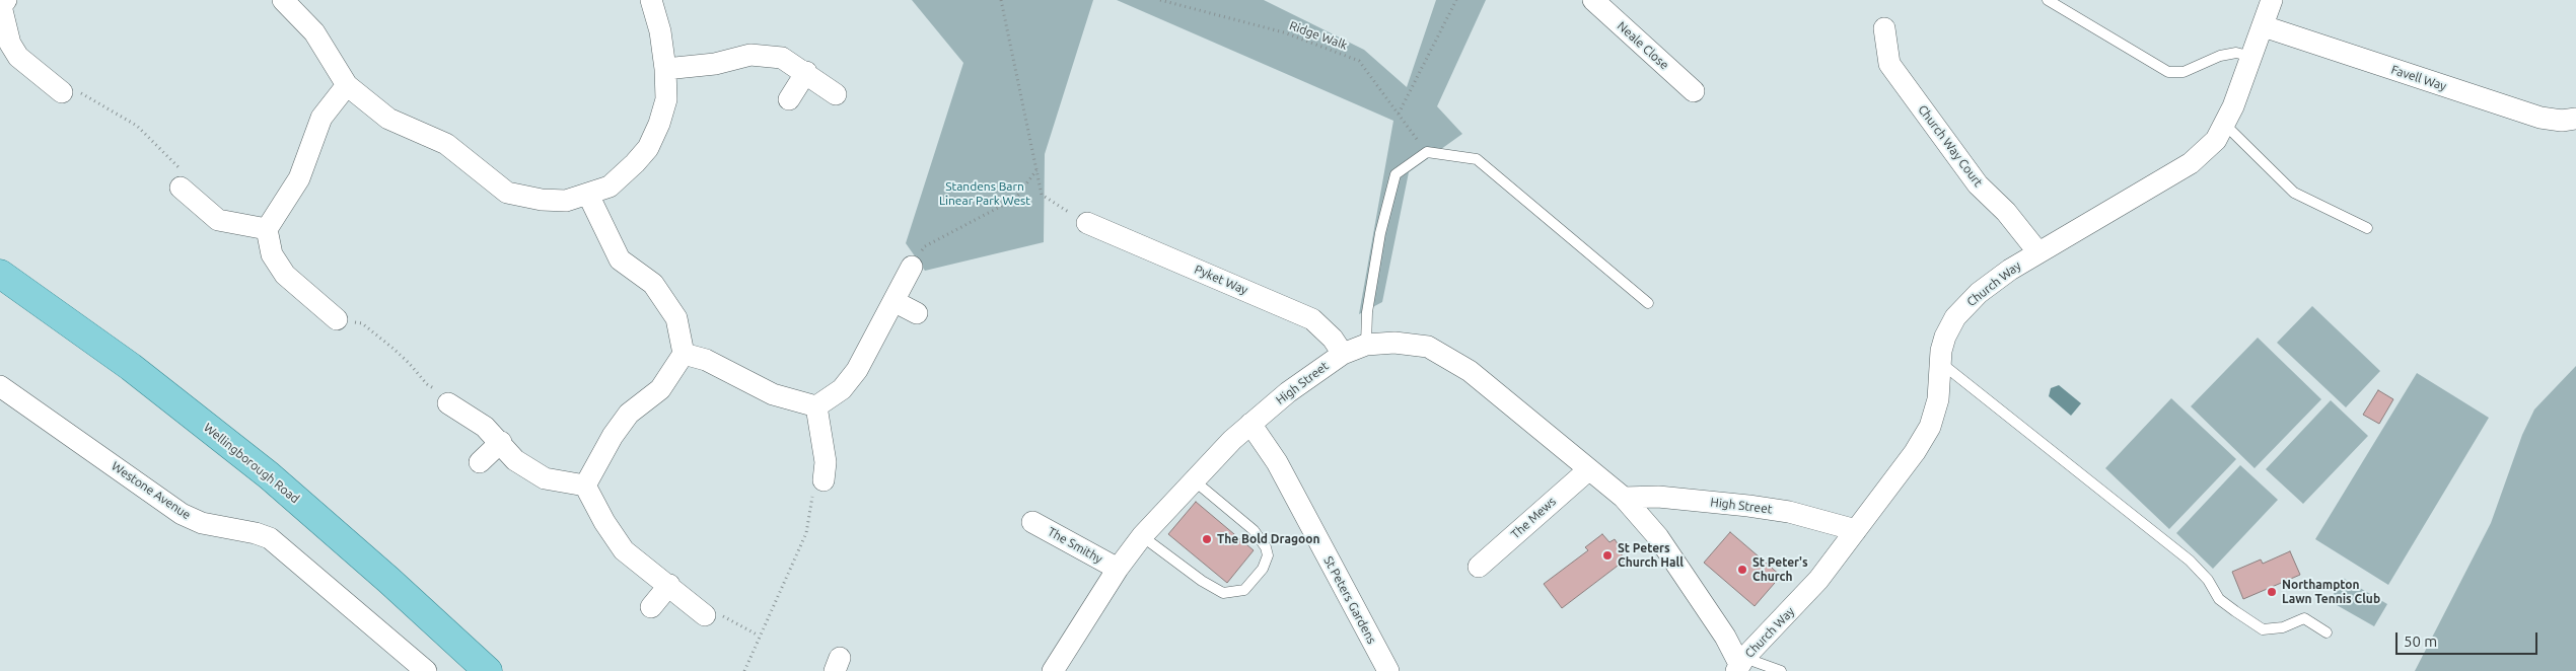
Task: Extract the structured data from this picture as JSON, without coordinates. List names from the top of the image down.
{
  "streets": {
    "main road": ["Wellingborough Road"],
    "street": [
      "Neale Close",
      "Favell Way",
      "Church Way Court",
      "Pyket Way",
      "Church Way",
      "High Street",
      "Westone Avenue",
      "The Mews",
      "The Smithy",
      "St Peters Gardens"
    ],
    "path": ["Ridge Walk"]
  },
  "crossings": [
    ["Favell Way", "Church Way"],
    ["Church Way Court", "Church Way"],
    ["Pyket Way", "High Street"],
    ["Church Way", "High Street"],
    ["High Street", "The Mews"],
    ["High Street", "The Smithy"],
    ["High Street", "St Peters Gardens"]
  ],
  "parks": ["Standens Barn Linear Park West"],
  "places": [
    "The Bold Dragoon",
    "St Peters Church Hall",
    "St Peter's Church",
    "Northampton Lawn Tennis Club"
  ],
  "scale_bar": "50 m"
}
